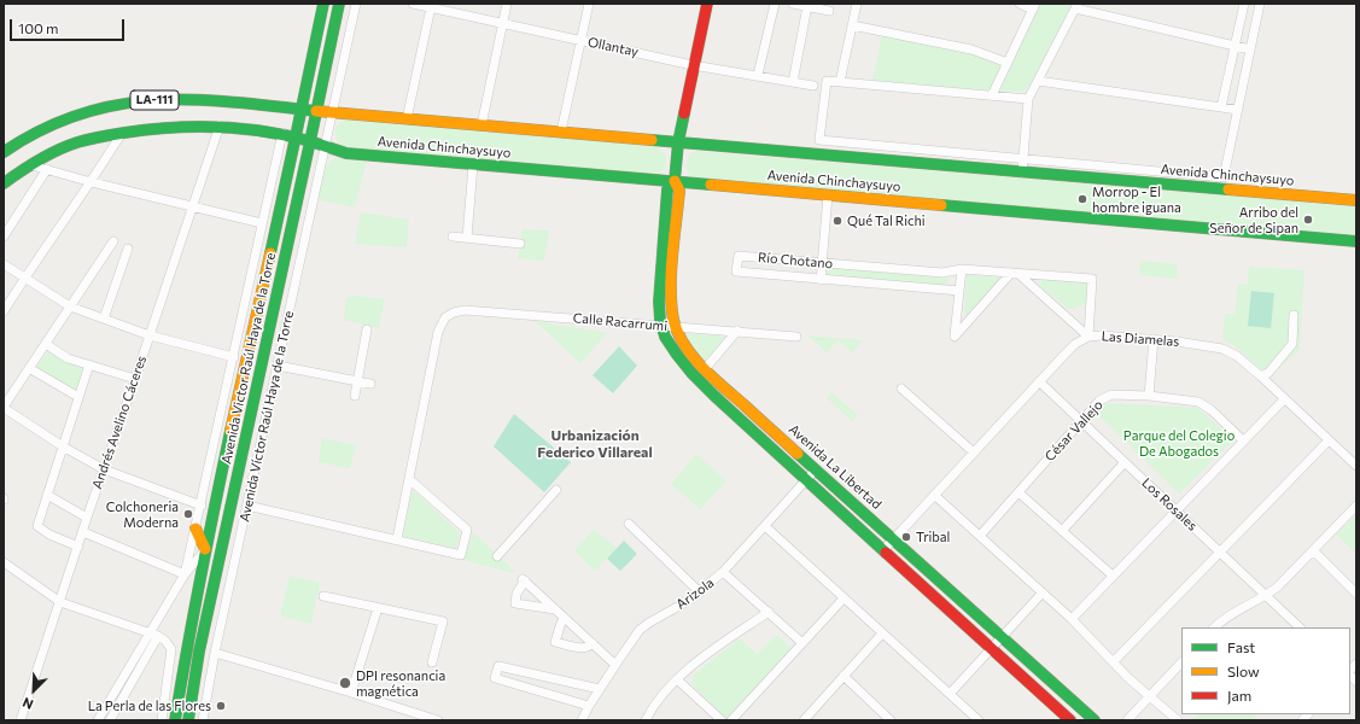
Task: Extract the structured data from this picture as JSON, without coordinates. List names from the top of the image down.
{
  "streets": {
    "main road": [
      "LA-111",
      "Avenida Chinchaysuyo",
      "Avenida Victor Raúl Haya de la Torre",
      "Avenida La Libertad"
    ],
    "street": [
      "Ollantay",
      "Río Chotano",
      "Calle Racarrumi",
      "Las Diamelas",
      "Avenida Víctor Raúl Haya de la Torre",
      "Andrés Avelino Cáceres",
      "César Vallejo",
      "Los Rosales",
      "Arizola"
    ]
  },
  "crossings": [
    ["Ollantay", "Avenida La Libertad"],
    ["LA-111", "Avenida Chinchaysuyo"],
    ["LA-111", "Avenida Victor Raúl Haya de la Torre"],
    ["LA-111", "Andrés Avelino Cáceres"],
    ["Avenida Chinchaysuyo", "Avenida Victor Raúl Haya de la Torre"],
    ["Avenida Chinchaysuyo", "Avenida Víctor Raúl Haya de la Torre"],
    ["Avenida Chinchaysuyo", "Avenida La Libertad"],
    ["Río Chotano", "Las Diamelas"],
    ["Calle Racarrumi", "Avenida La Libertad"],
    ["Las Diamelas", "Avenida La Libertad"],
    ["Las Diamelas", "Los Rosales"],
    ["César Vallejo", "Los Rosales"],
    ["Avenida La Libertad", "Arizola"]
  ],
  "districts": ["Urbanización Federico Villareal"],
  "parks": ["Parque del Colegio De Abogados"],
  "places": [
    "Morrop - El hombre iguana",
    "Arribo del Señor de Sipan",
    "Qué Tal Richi",
    "Colchoneria Moderna",
    "Tribal",
    "DPI resonancia magnética",
    "La Perla de las Flores"
  ],
  "legend": ["Fast", "Slow", "Jam"],
  "scale_bar": "100 m",
  "north": "bottom left"
}
